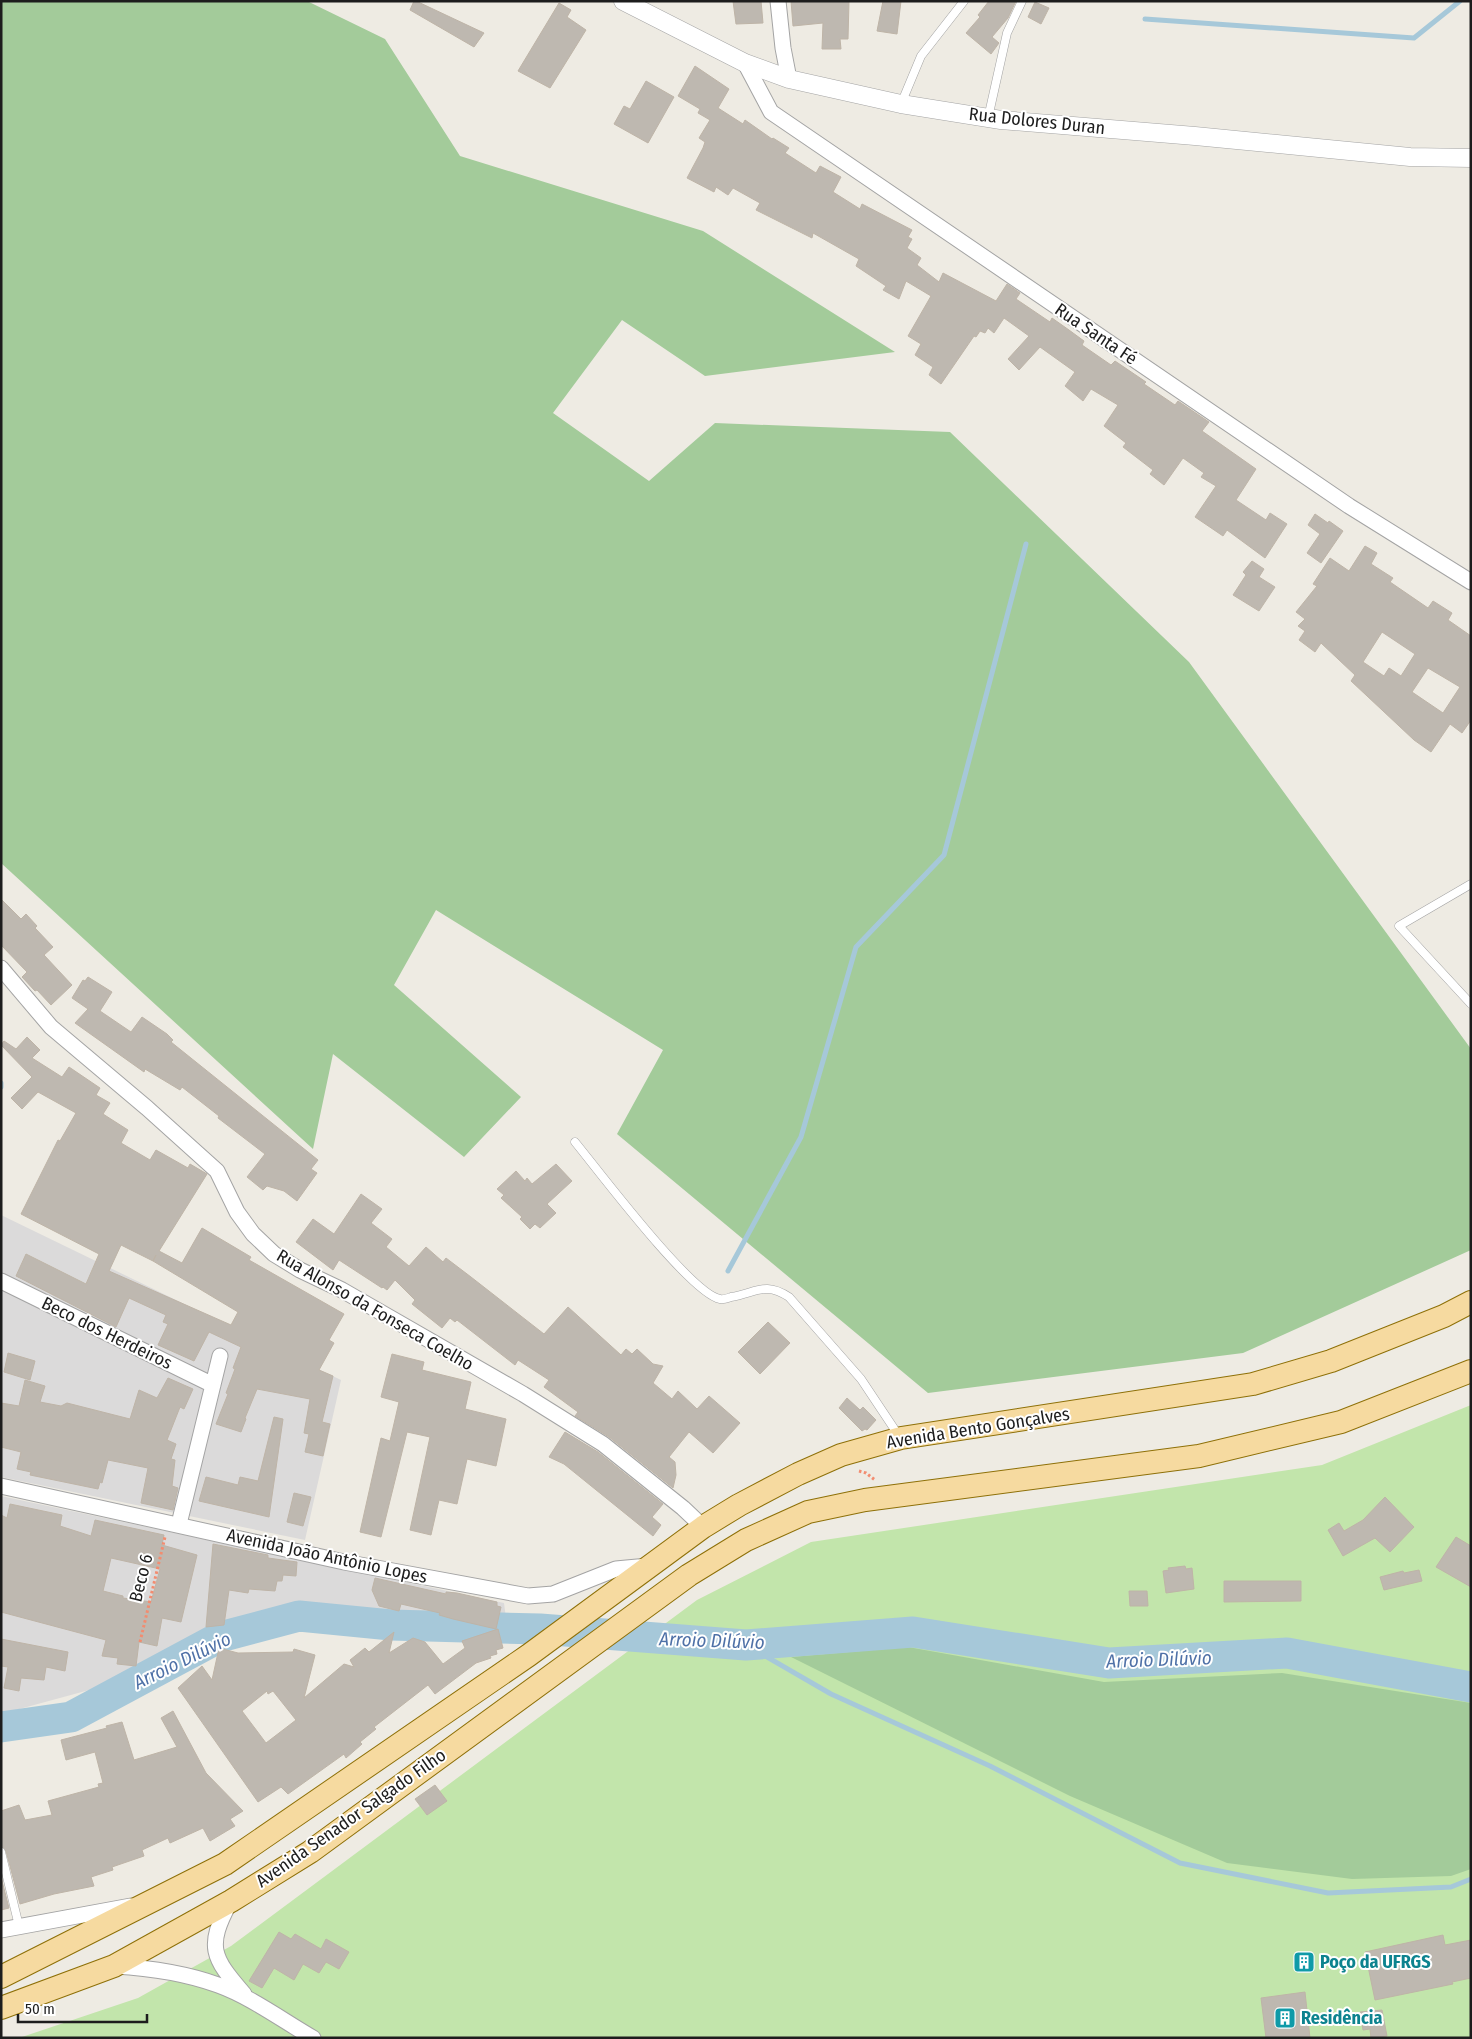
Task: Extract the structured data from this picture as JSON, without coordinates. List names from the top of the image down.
{
  "streets": {
    "main road": ["Avenida Bento Gonçalves", "Avenida Senador Salgado Filho"],
    "street": [
      "Rua Dolores Duran",
      "Rua Santa Fé",
      "Rua Alonso da Fonseca Coelho",
      "Beco dos Herdeiros",
      "Avenida João Antônio Lopes"
    ],
    "path": ["Beco 6"]
  },
  "crossings": [
    ["Rua Dolores Duran", "Rua Santa Fé"],
    ["Rua Alonso da Fonseca Coelho", "Avenida Bento Gonçalves"],
    ["Avenida Bento Gonçalves", "Avenida João Antônio Lopes"],
    ["Avenida Bento Gonçalves", "Avenida Senador Salgado Filho"],
    ["Avenida João Antônio Lopes", "Beco 6"]
  ],
  "water": ["Arroio Dilúvio"],
  "places": {
    "building": ["Poço da UFRGS", "Residência"]
  },
  "scale_bar": "50 m"
}
